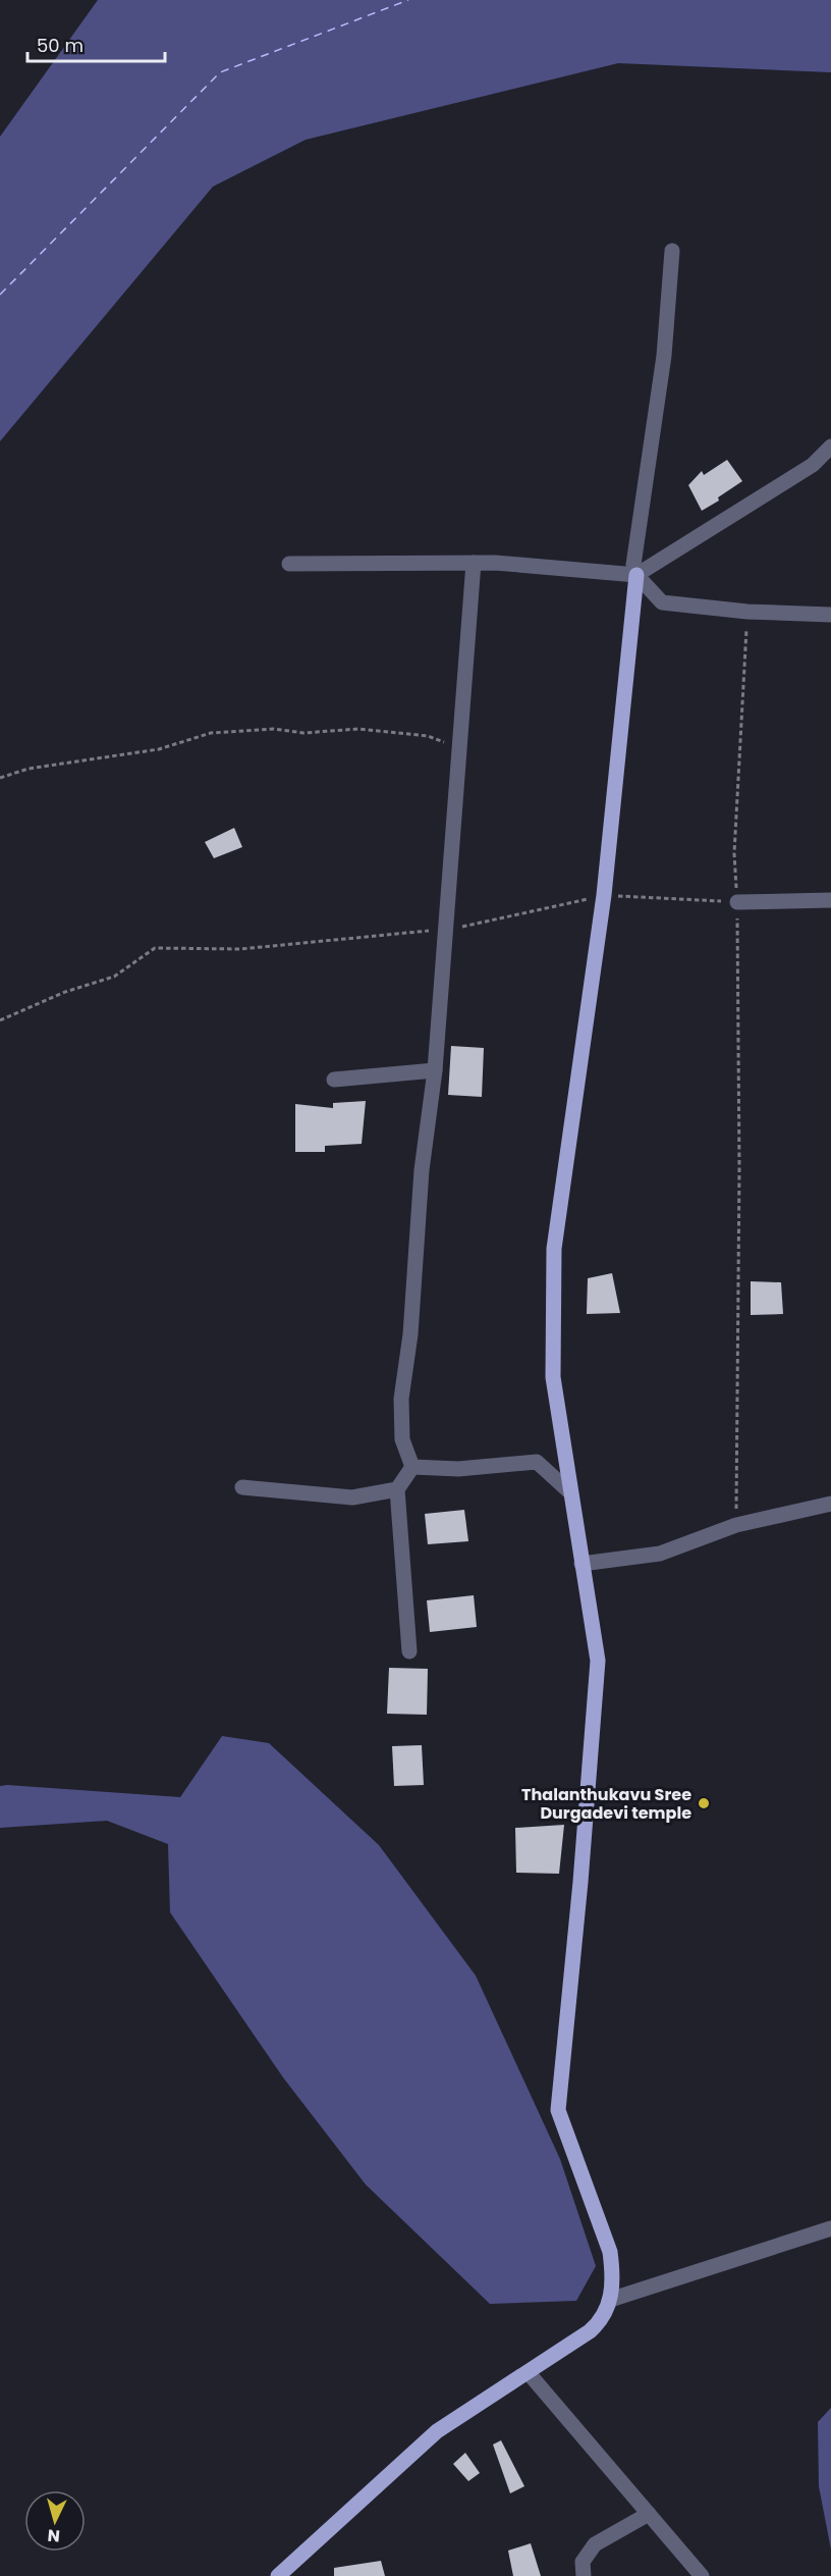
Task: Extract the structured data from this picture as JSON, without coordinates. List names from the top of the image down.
{
  "places": ["Thalanthukavu Sree Durgadevi temple"],
  "scale_bar": "50 m",
  "north": "bottom"
}
